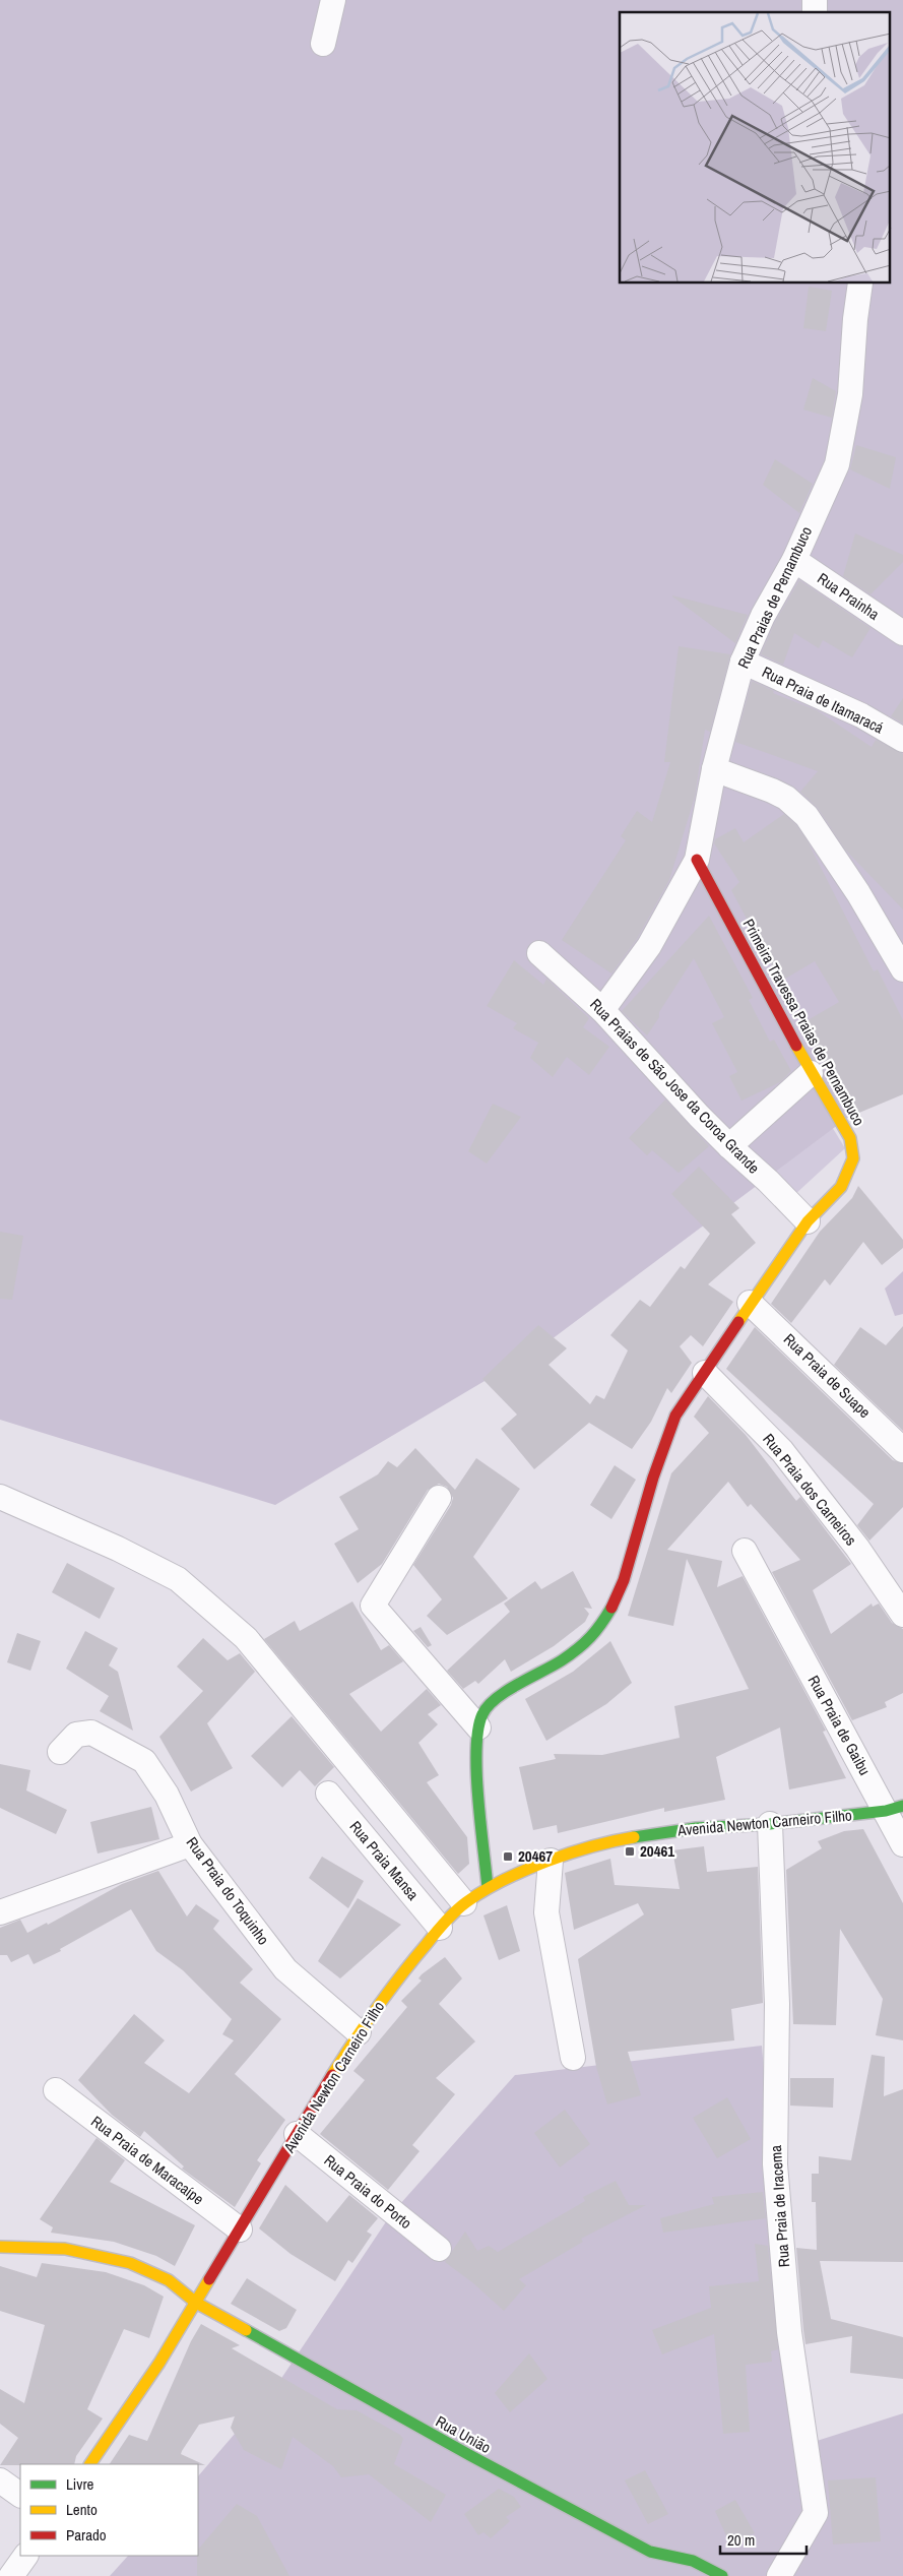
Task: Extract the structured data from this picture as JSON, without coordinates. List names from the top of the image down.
{
  "streets": {
    "street": [
      "Rua Prainha",
      "Rua Praias de Pernambuco",
      "Rua Praia de Itamaracá",
      "Primeira Travessa Praias de Pernambuco",
      "Rua Praias de São Jose da Coroa Grande",
      "Rua Praia de Suape",
      "Rua Praia dos Carneiros",
      "Rua Praia de Gaibu",
      "Avenida Newton Carneiro Filho",
      "Rua Praia Mansa",
      "Rua Praia do Toquinho",
      "Rua Praia de Maracaípe",
      "Rua Praia do Porto",
      "Rua Praia de Iracema",
      "Rua União"
    ]
  },
  "crossings": [
    ["Rua Prainha", "Rua Praias de Pernambuco"],
    ["Rua Praias de Pernambuco", "Rua Praia de Itamaracá"],
    ["Rua Praias de Pernambuco", "Primeira Travessa Praias de Pernambuco"],
    ["Rua Praias de Pernambuco", "Rua Praias de São Jose da Coroa Grande"],
    ["Primeira Travessa Praias de Pernambuco", "Rua Praias de São Jose da Coroa Grande"],
    ["Rua Praia de Gaibu", "Avenida Newton Carneiro Filho"],
    ["Avenida Newton Carneiro Filho", "Rua Praia Mansa"],
    ["Avenida Newton Carneiro Filho", "Rua Praia do Toquinho"],
    ["Avenida Newton Carneiro Filho", "Rua Praia de Maracaípe"],
    ["Avenida Newton Carneiro Filho", "Rua Praia do Porto"],
    ["Avenida Newton Carneiro Filho", "Rua Praia de Iracema"],
    ["Avenida Newton Carneiro Filho", "Rua União"]
  ],
  "places": {
    "transit": ["20461", "20467"]
  },
  "legend": ["Livre", "Lento", "Parado"],
  "scale_bar": "20 m"
}
